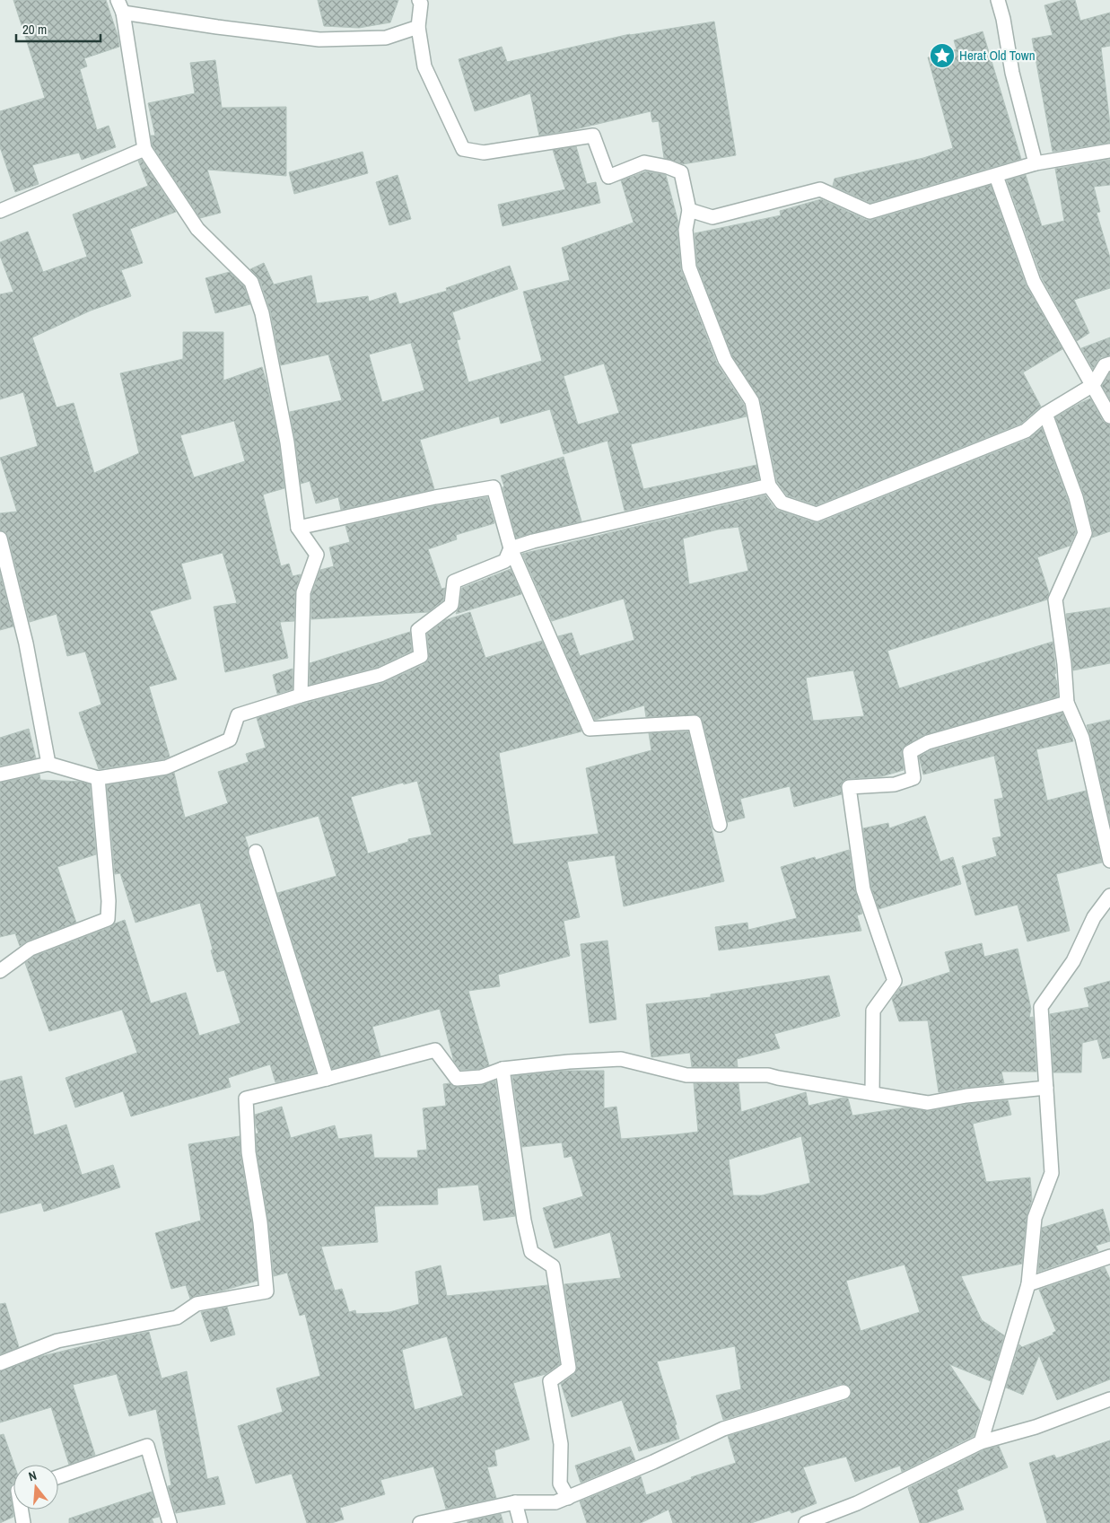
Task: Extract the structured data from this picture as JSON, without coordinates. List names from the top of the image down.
{
  "places": {
    "place": ["Herat Old Town"]
  },
  "scale_bar": "20 m",
  "north": "top"
}
